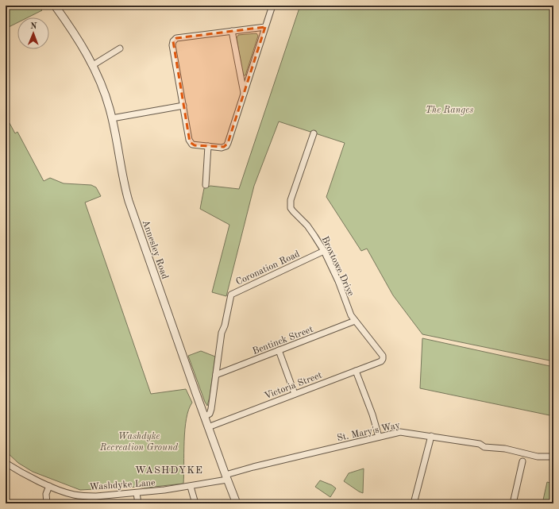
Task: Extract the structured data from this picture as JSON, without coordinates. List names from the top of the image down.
{
  "streets": {
    "street": [
      "Annesley Road",
      "Broxtowe Drive",
      "Coronation Road",
      "Bentinck Street",
      "Victoria Street",
      "St. Mary's Way",
      "Washdyke Lane"
    ]
  },
  "crossings": [
    ["Annesley Road", "Coronation Road"],
    ["Annesley Road", "Victoria Street"],
    ["Annesley Road", "St. Mary's Way"],
    ["Annesley Road", "Washdyke Lane"],
    ["Broxtowe Drive", "Coronation Road"],
    ["Broxtowe Drive", "Bentinck Street"],
    ["Broxtowe Drive", "Victoria Street"],
    ["Coronation Road", "Bentinck Street"],
    ["St. Mary's Way", "Washdyke Lane"]
  ],
  "districts": ["WASHDYKE"],
  "parks": ["The Ranges", "Washdyke Recreation Ground"],
  "north": "top"
}
